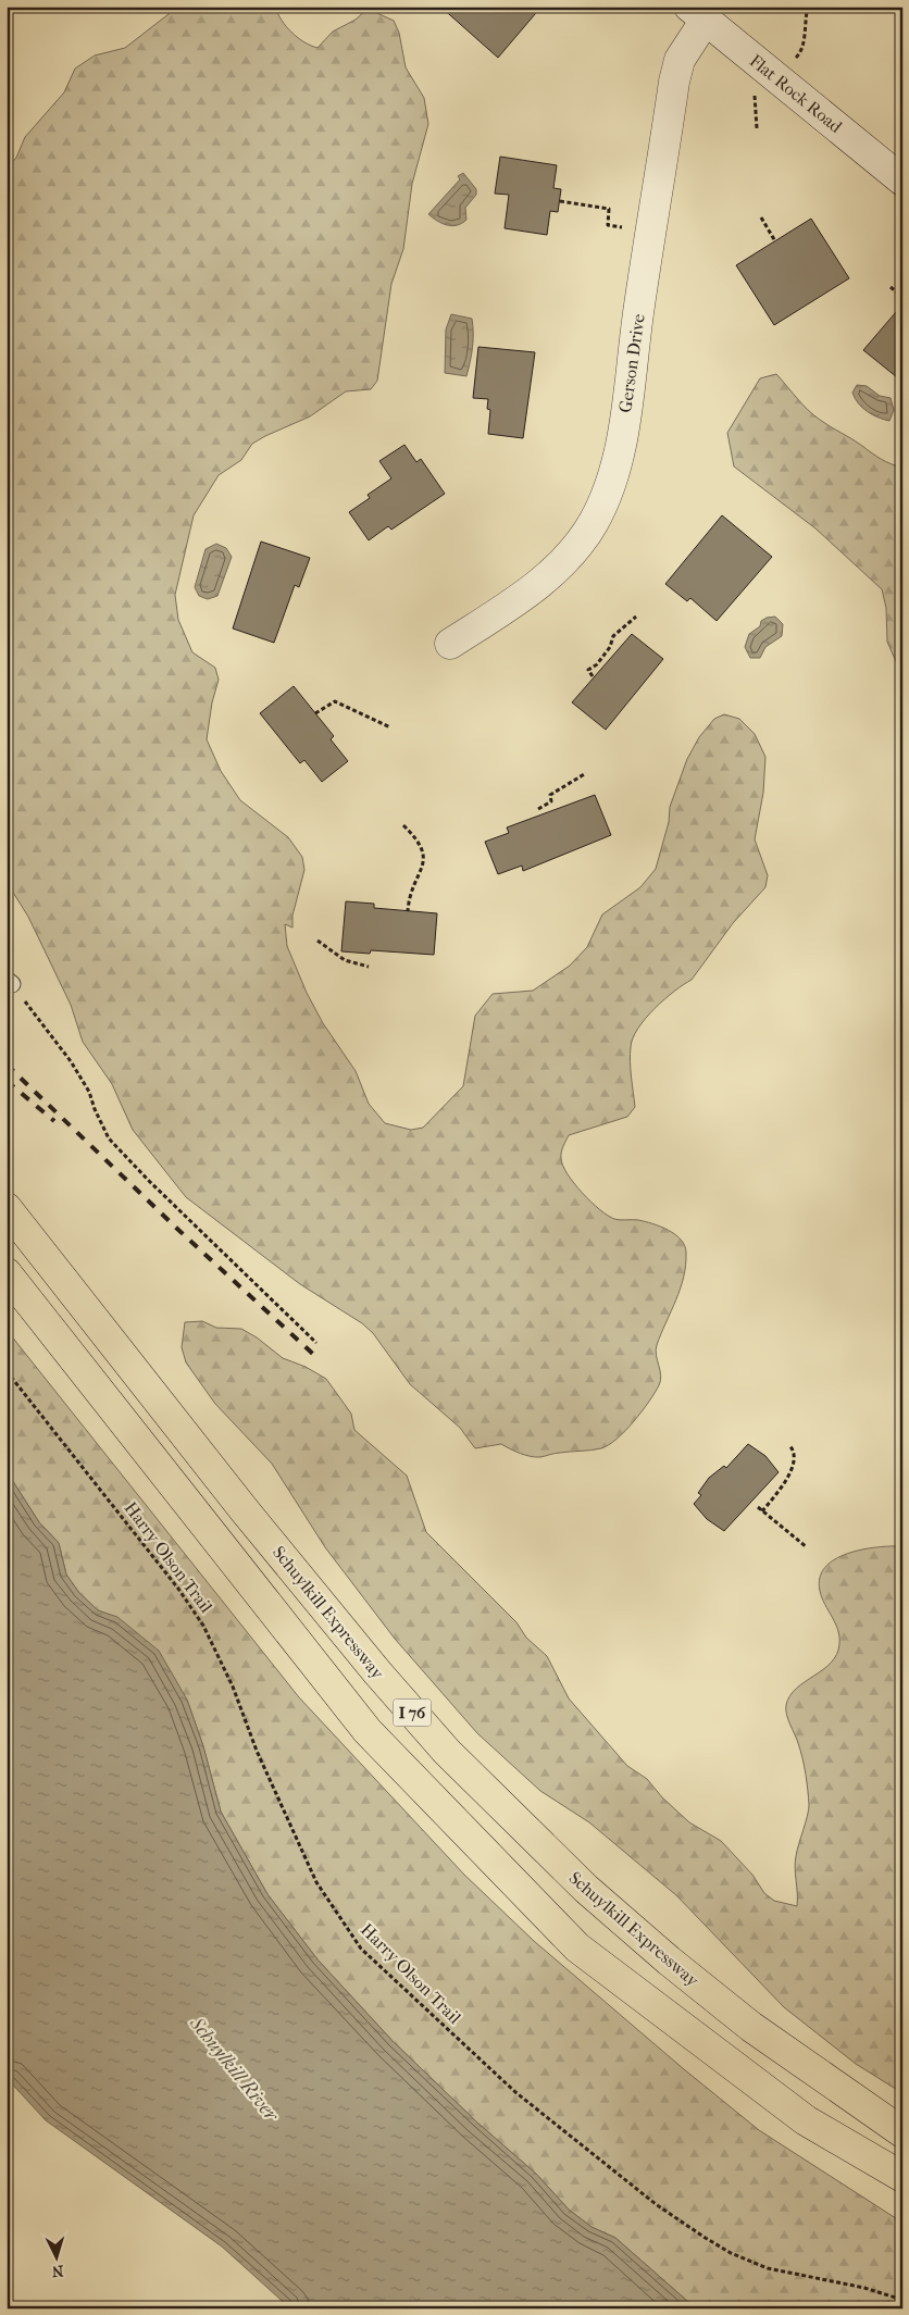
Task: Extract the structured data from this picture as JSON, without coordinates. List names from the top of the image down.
{
  "streets": {
    "highway": ["Schuylkill Expressway", "I 76"],
    "street": ["Flat Rock Road", "Gerson Drive"],
    "path": ["Harry Olson Trail"]
  },
  "crossings": [
    ["Flat Rock Road", "Gerson Drive"]
  ],
  "water": ["Schuylkill River"],
  "north": "bottom"
}
